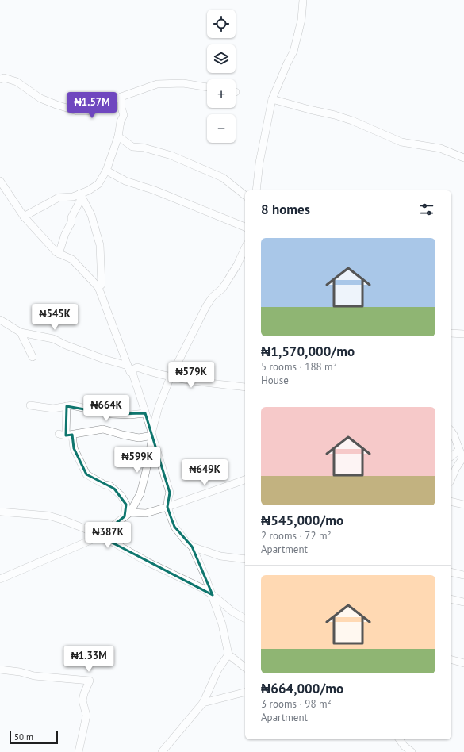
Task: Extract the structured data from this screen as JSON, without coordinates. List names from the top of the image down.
{
  "scale_bar": "50 m",
  "page": {
    "map_buttons": ["+", "−"],
    "price": [
      "₦1.57M",
      "₦545K",
      "₦579K",
      "₦664K",
      "₦599K",
      "₦649K",
      "₦387K",
      "₦1.33M"
    ],
    "heading": "8 homes",
    "list": [
      {
        "name": "₦1,570,000/mo",
        "note": "5 rooms · 188 m² · House"
      },
      {
        "name": "₦545,000/mo",
        "note": "2 rooms · 72 m² · Apartment"
      },
      {
        "name": "₦664,000/mo",
        "note": "3 rooms · 98 m² · Apartment"
      }
    ],
    "scale": "50 m"
  }
}
